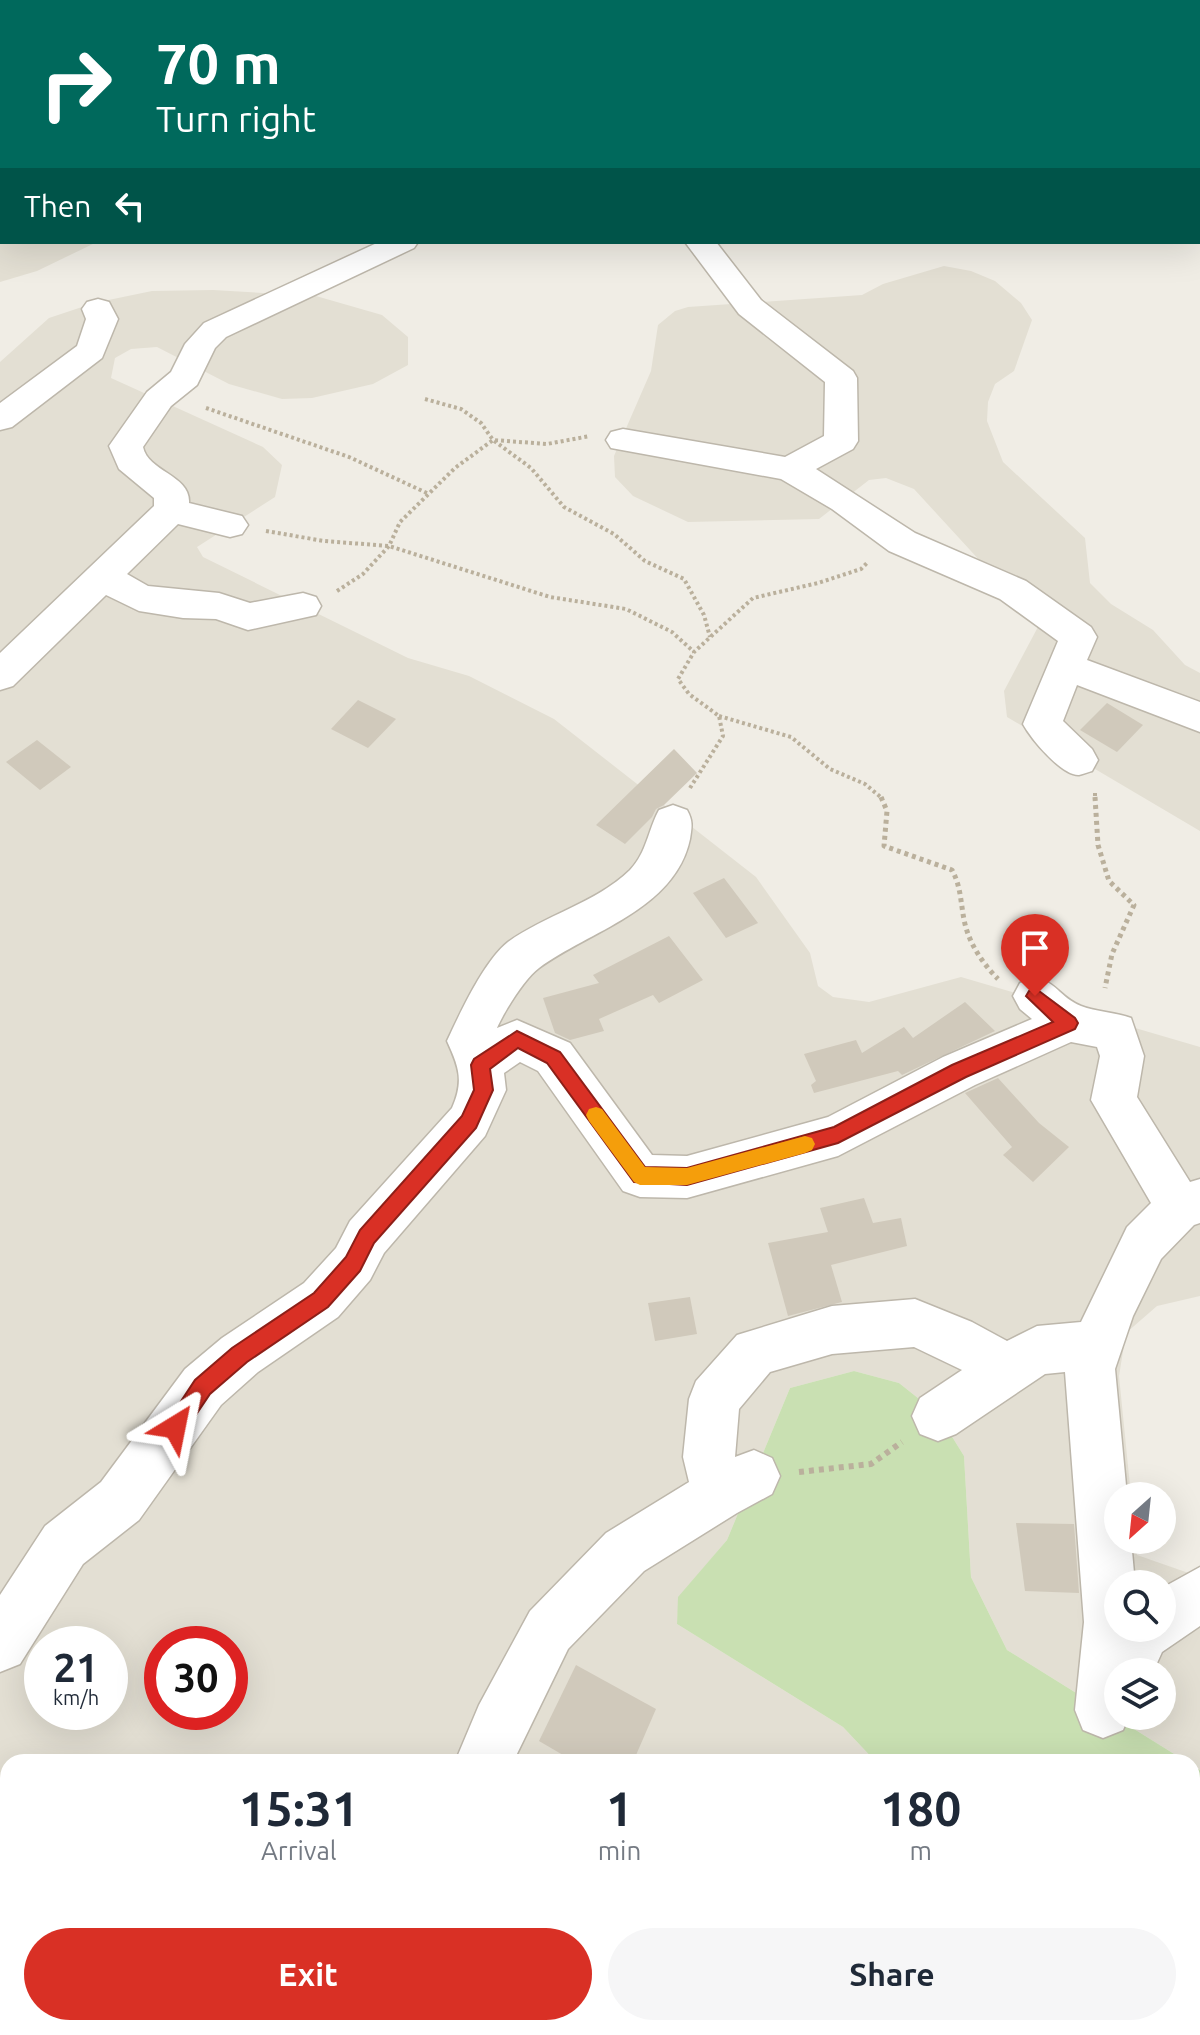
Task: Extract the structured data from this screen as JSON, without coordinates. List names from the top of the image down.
{
  "north": "bottom left",
  "page": {
    "turn": ["70 m", "Turn right"],
    "then": "Then",
    "speed": "21 km/h",
    "limit": "30",
    "eta": [
      "15:31",
      "Arrival",
      "1",
      "min",
      "180",
      "m"
    ],
    "buttons": ["Exit", "Share"]
  }
}
